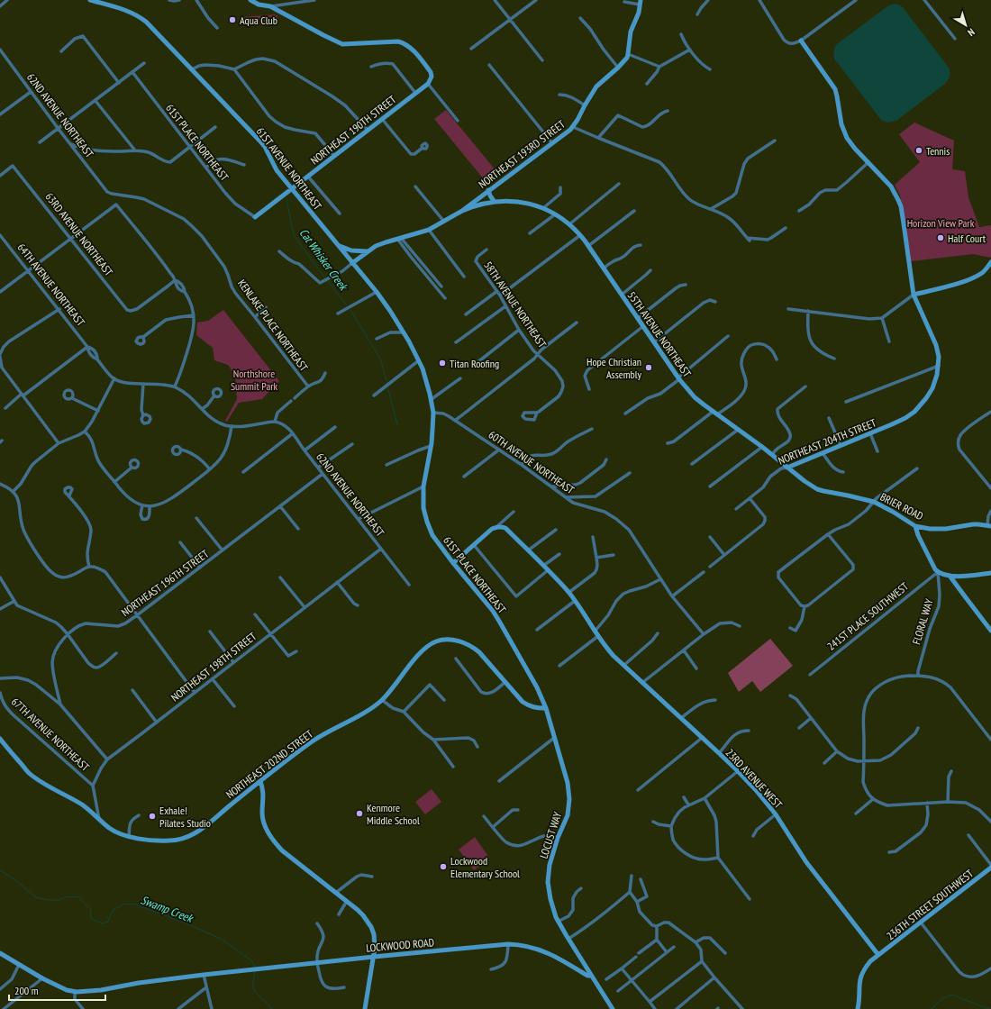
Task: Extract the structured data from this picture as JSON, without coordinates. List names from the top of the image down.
{
  "streets": {
    "street": [
      "62ND AVENUE NORTHEAST",
      "NORTHEAST 190TH STREET",
      "61ST PLACE NORTHEAST",
      "NORTHEAST 193RD STREET",
      "61ST AVENUE NORTHEAST",
      "63RD AVENUE NORTHEAST",
      "64TH AVENUE NORTHEAST",
      "58TH AVENUE NORTHEAST",
      "KENLAKE PLACE NORTHEAST",
      "55TH AVENUE NORTHEAST",
      "NORTHEAST 204TH STREET",
      "60TH AVENUE NORTHEAST",
      "BRIER ROAD",
      "NORTHEAST 196TH STREET",
      "241ST PLACE SOUTHWEST",
      "FLORAL WAY",
      "NORTHEAST 198TH STREET",
      "67TH AVENUE NORTHEAST",
      "NORTHEAST 202ND STREET",
      "23RD AVENUE WEST",
      "LOCUST WAY",
      "236TH STREET SOUTHWEST",
      "LOCKWOOD ROAD"
    ]
  },
  "crossings": [
    ["62ND AVENUE NORTHEAST", "KENLAKE PLACE NORTHEAST"],
    ["62ND AVENUE NORTHEAST", "NORTHEAST 196TH STREET"],
    ["62ND AVENUE NORTHEAST", "NORTHEAST 198TH STREET"],
    ["NORTHEAST 190TH STREET", "61ST PLACE NORTHEAST"],
    ["NORTHEAST 190TH STREET", "61ST AVENUE NORTHEAST"],
    ["61ST PLACE NORTHEAST", "61ST AVENUE NORTHEAST"],
    ["61ST PLACE NORTHEAST", "60TH AVENUE NORTHEAST"],
    ["61ST PLACE NORTHEAST", "LOCUST WAY"],
    ["NORTHEAST 193RD STREET", "61ST AVENUE NORTHEAST"],
    ["NORTHEAST 193RD STREET", "55TH AVENUE NORTHEAST"],
    ["61ST AVENUE NORTHEAST", "60TH AVENUE NORTHEAST"],
    ["55TH AVENUE NORTHEAST", "NORTHEAST 204TH STREET"],
    ["55TH AVENUE NORTHEAST", "BRIER ROAD"],
    ["241ST PLACE SOUTHWEST", "FLORAL WAY"],
    ["NORTHEAST 198TH STREET", "67TH AVENUE NORTHEAST"],
    ["23RD AVENUE WEST", "236TH STREET SOUTHWEST"],
    ["LOCUST WAY", "LOCKWOOD ROAD"]
  ],
  "water": ["Cat Whisker Creek", "Swamp Creek"],
  "parks": ["Horizon View Park", "Northshore Summit Park"],
  "places": [
    "Aqua Club",
    "Tennis",
    "Half Court",
    "Titan Roofing",
    "Hope Christian Assembly",
    "Kenmore Middle School",
    "Exhale! Pilates Studio",
    "Lockwood Elementary School"
  ],
  "scale_bar": "200 m",
  "north": "bottom right"
}
